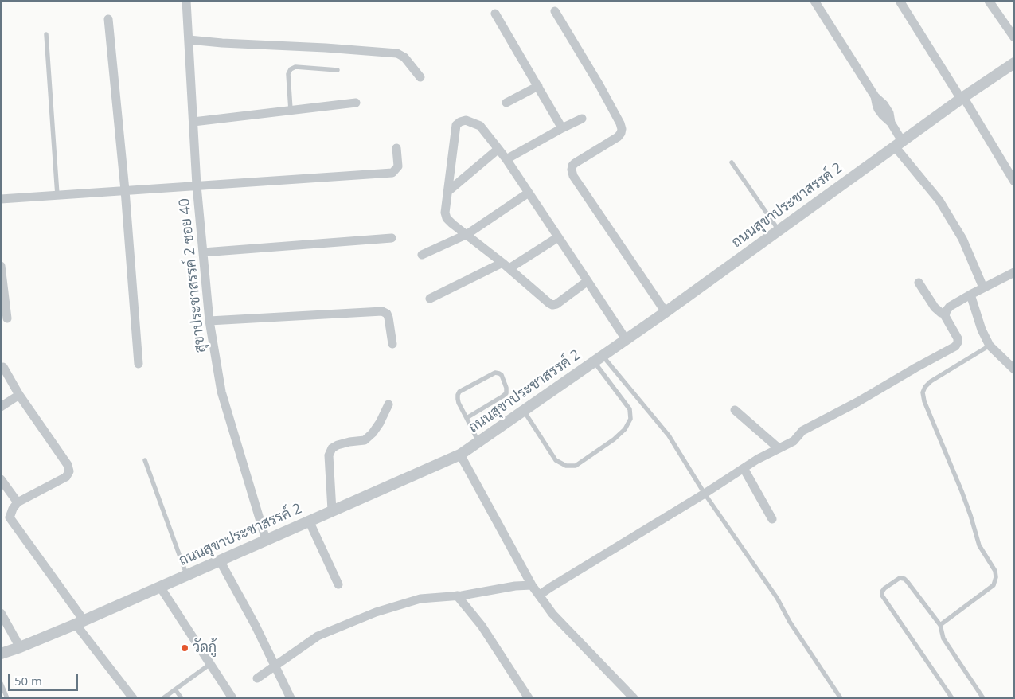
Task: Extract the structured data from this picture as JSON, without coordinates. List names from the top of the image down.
{
  "streets": {
    "street": ["ถนนสุขาประชาสรรค์ 2", "สุขาประชาสรรค์ 2 ซอย 40"]
  },
  "crossings": [
    ["ถนนสุขาประชาสรรค์ 2", "สุขาประชาสรรค์ 2 ซอย 40"]
  ],
  "places": ["วัดกู้"],
  "scale_bar": "50 m"
}
